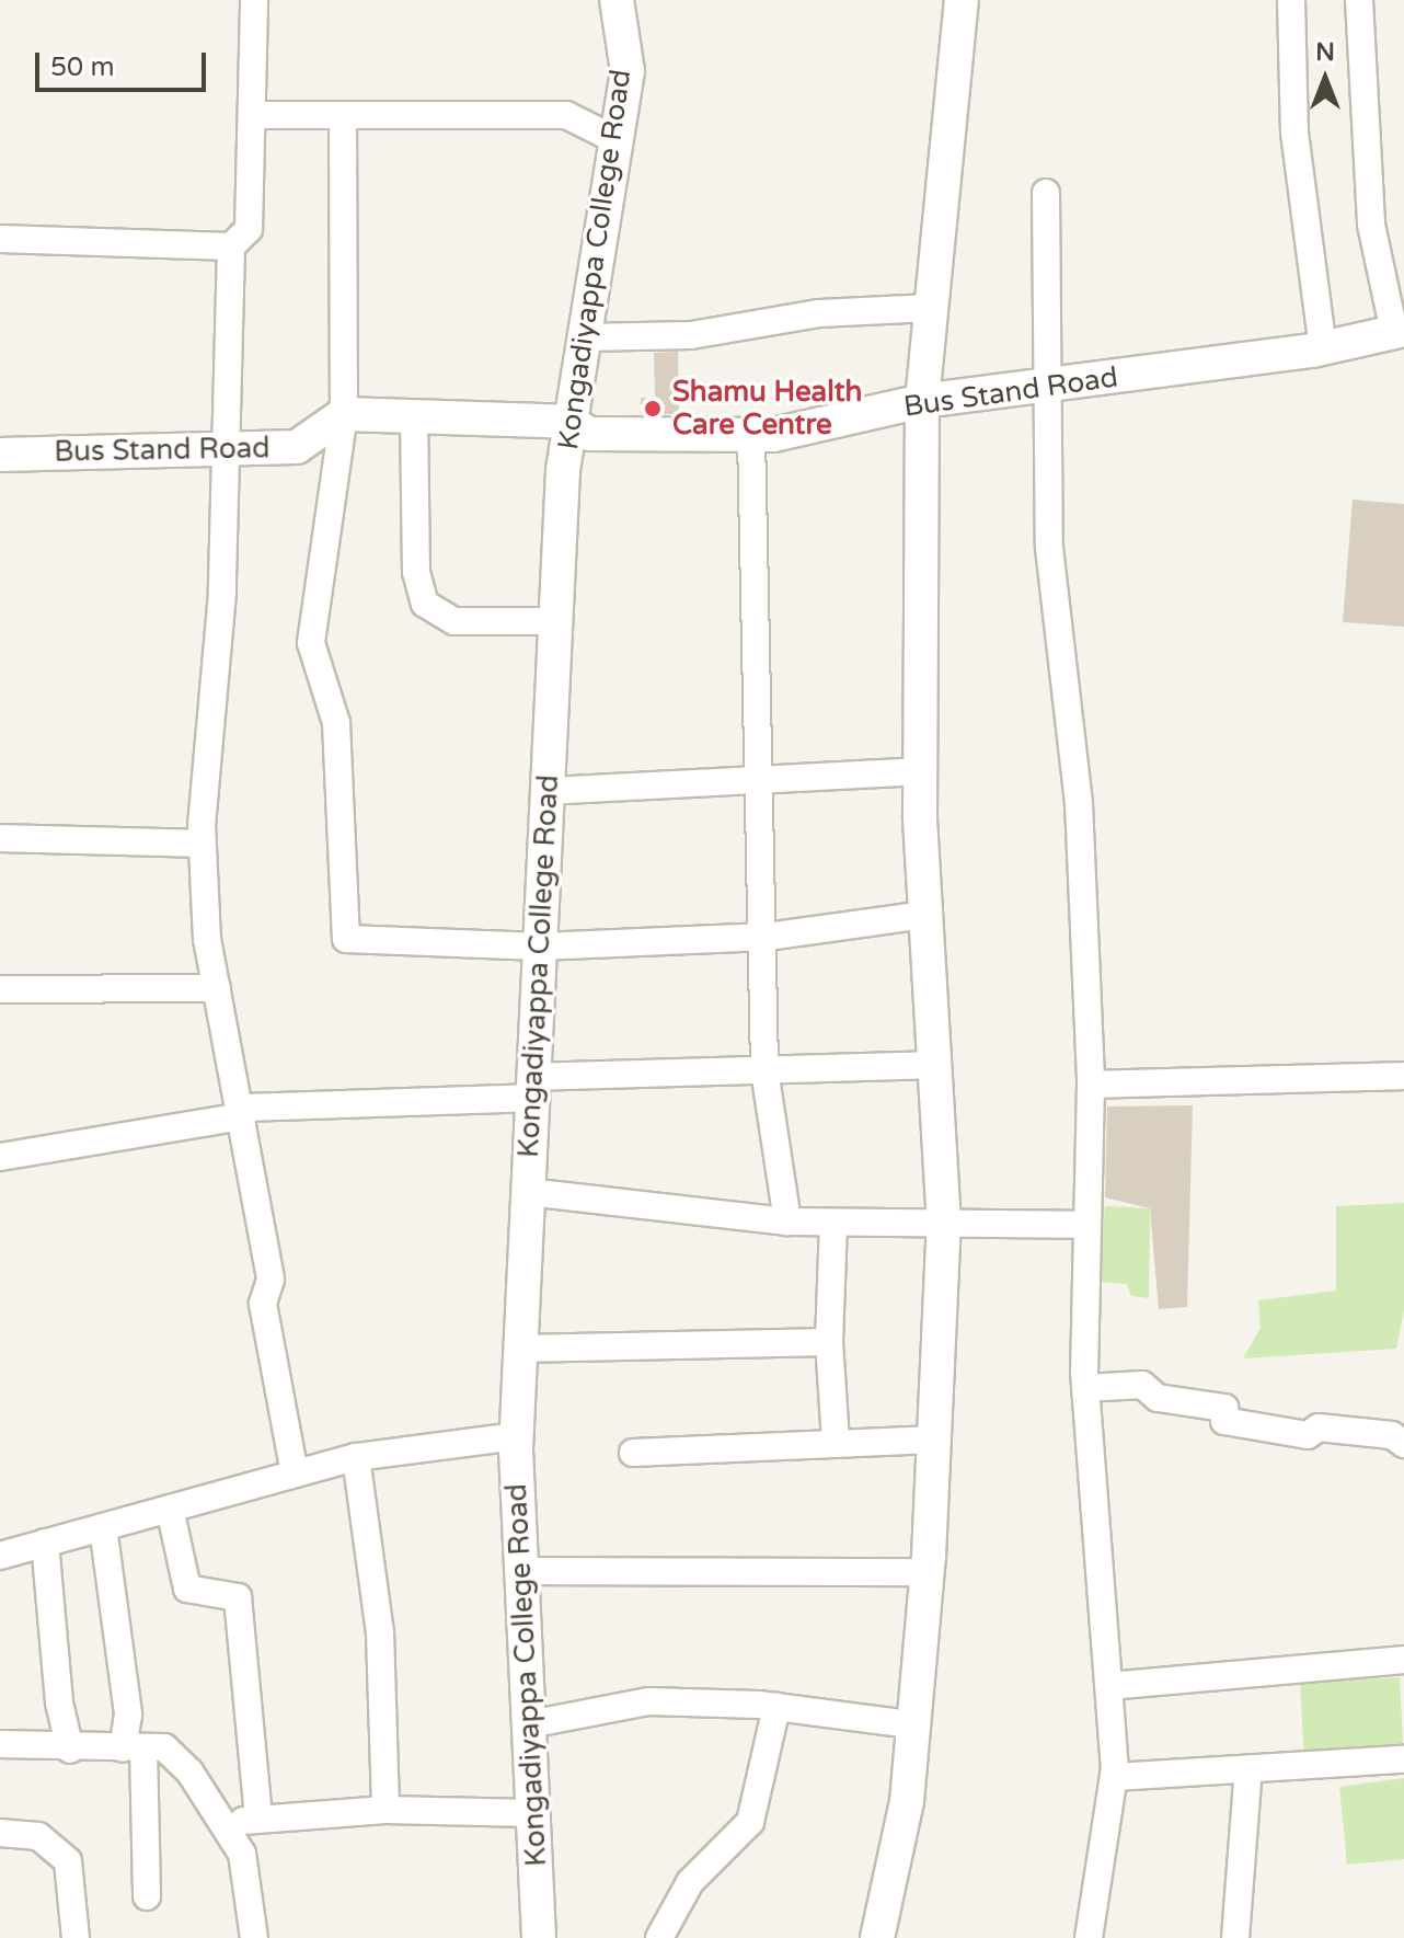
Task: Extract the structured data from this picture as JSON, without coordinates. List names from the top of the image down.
{
  "streets": {
    "street": ["Kongadiyappa College Road", "Bus Stand Road"]
  },
  "crossings": [
    ["Kongadiyappa College Road", "Bus Stand Road"]
  ],
  "places": ["Shamu Health Care Centre"],
  "scale_bar": "50 m",
  "north": "top"
}
